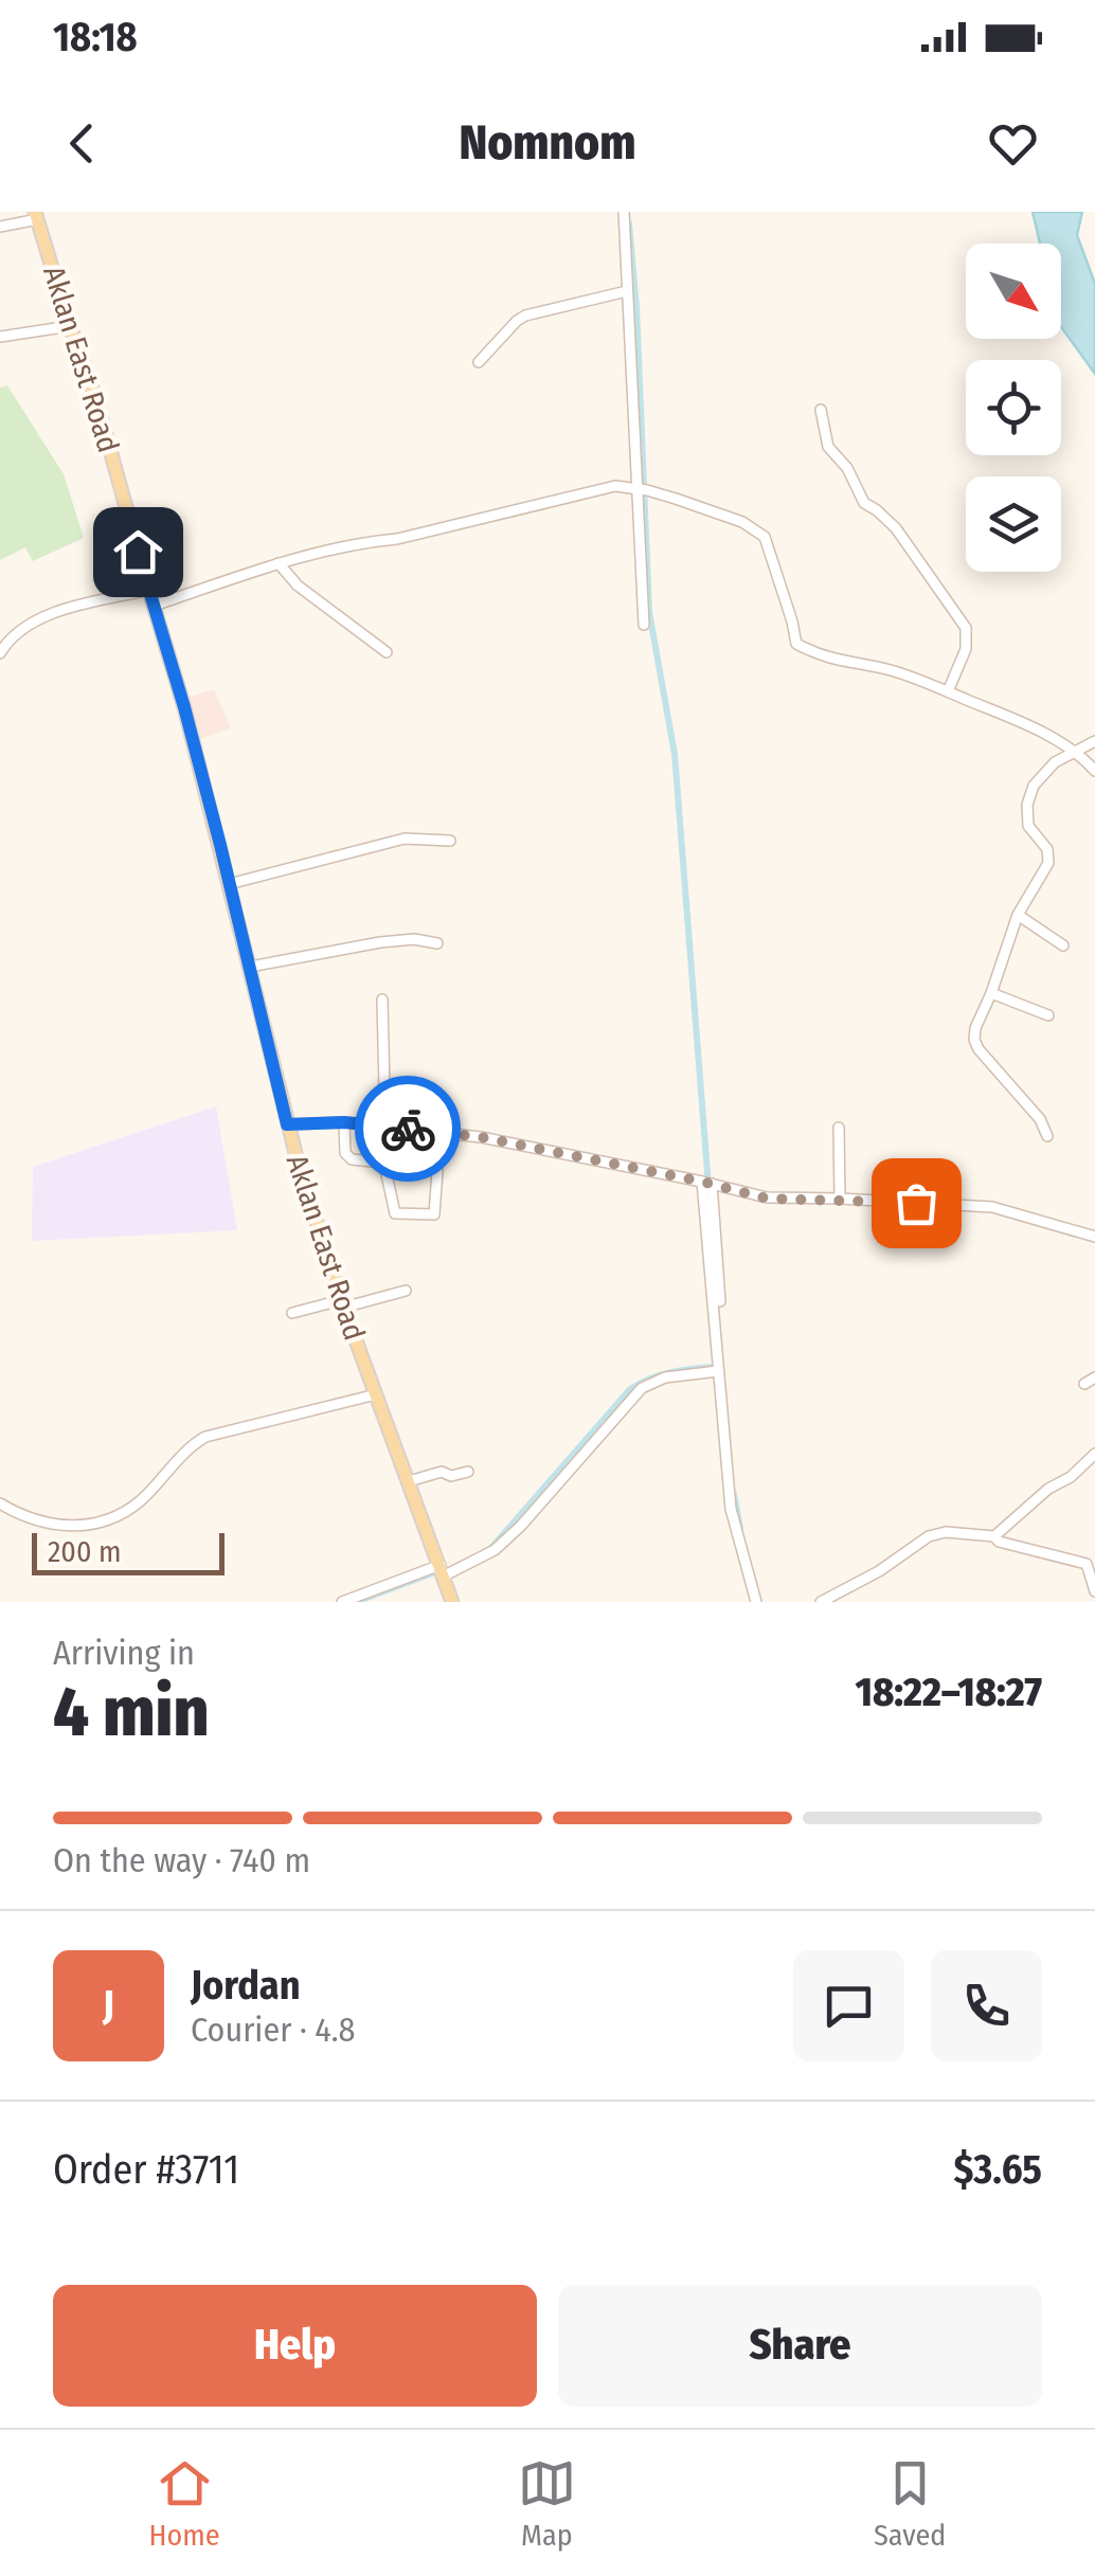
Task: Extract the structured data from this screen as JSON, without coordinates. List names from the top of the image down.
{
  "streets": {
    "main road": ["Aklan East Road"]
  },
  "scale_bar": "200 m",
  "north": "bottom right",
  "page": {
    "status": "18:18",
    "header": "Nomnom",
    "scale": "200 m",
    "heading": ["4 min", "Arriving in", "18:22–18:27"],
    "panel": [
      "Jordan",
      "Courier · 4.8",
      "Order #3711",
      "$3.65"
    ],
    "bar": "On the way · 740 m",
    "round": "J",
    "buttons": ["Help", "Share"],
    "tabs": ["Home", "Map", "Saved"]
  }
}
